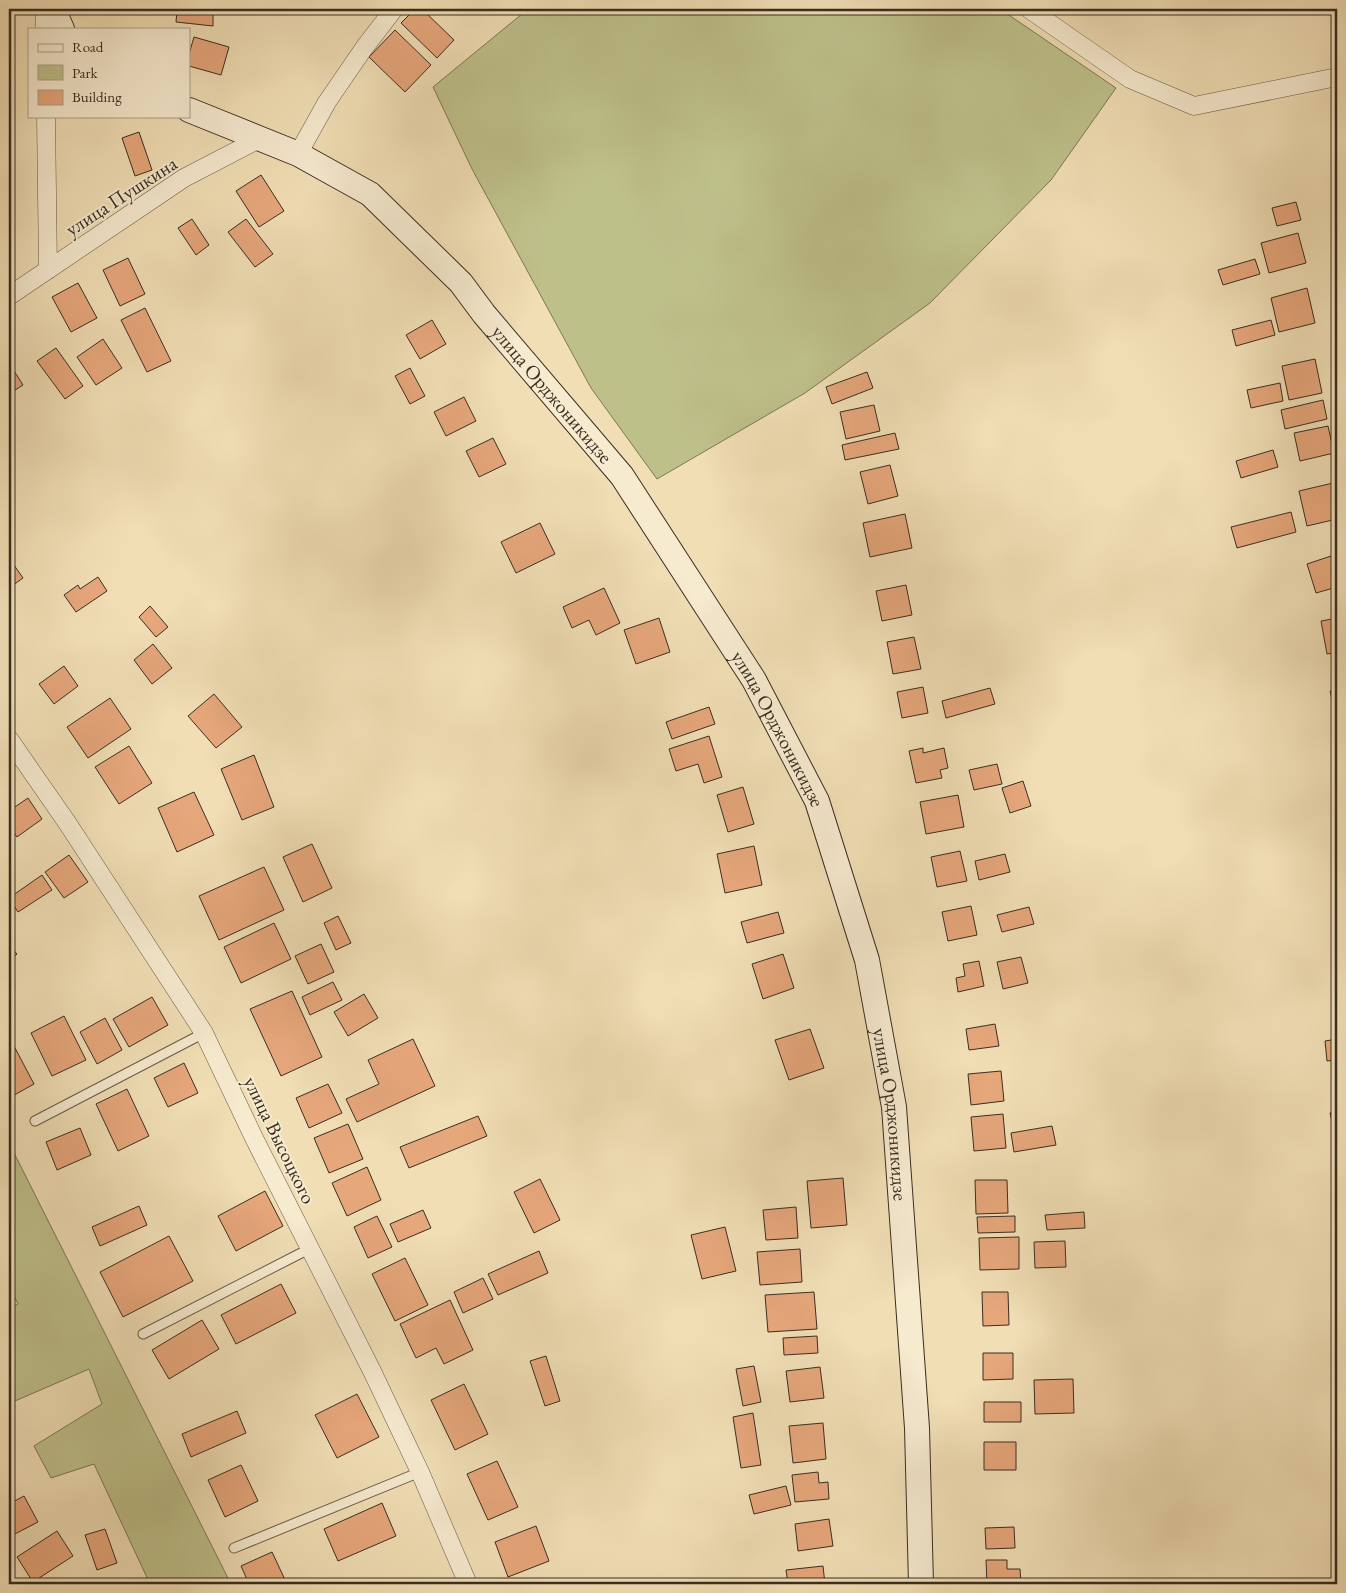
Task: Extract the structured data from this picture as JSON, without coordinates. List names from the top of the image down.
{
  "streets": {
    "main road": ["улица Орджоникидзе"],
    "street": ["улица Пушкина", "улица Высоцкого"]
  },
  "crossings": [
    ["улица Пушкина", "улица Орджоникидзе"]
  ],
  "legend": ["Road", "Park", "Building"]
}
